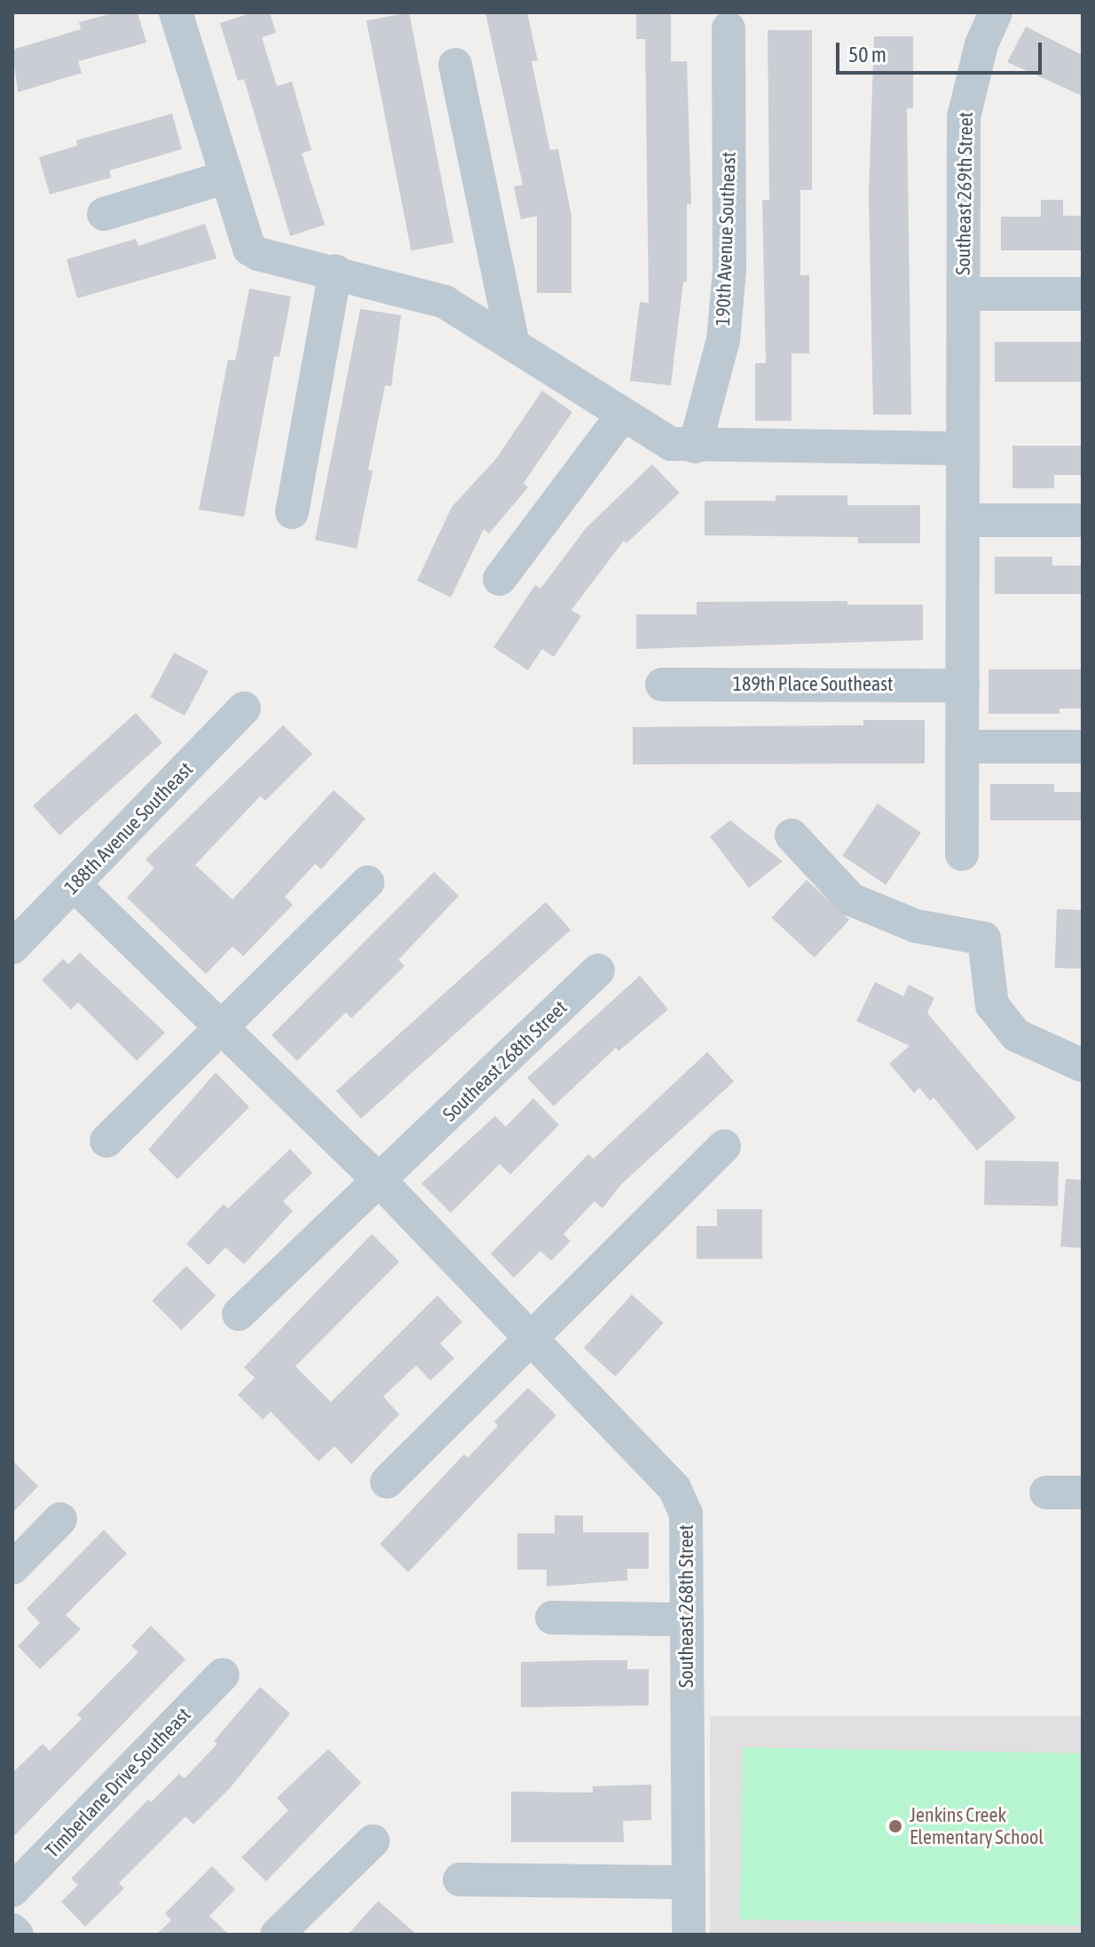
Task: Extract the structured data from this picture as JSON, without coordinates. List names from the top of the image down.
{
  "streets": {
    "street": [
      "Southeast 269th Street",
      "190th Avenue Southeast",
      "189th Place Southeast",
      "188th Avenue Southeast",
      "Southeast 268th Street",
      "Timberlane Drive Southeast"
    ]
  },
  "crossings": [
    ["Southeast 269th Street", "189th Place Southeast"],
    ["188th Avenue Southeast", "Southeast 268th Street"]
  ],
  "places": ["Jenkins Creek Elementary School"],
  "scale_bar": "50 m"
}
